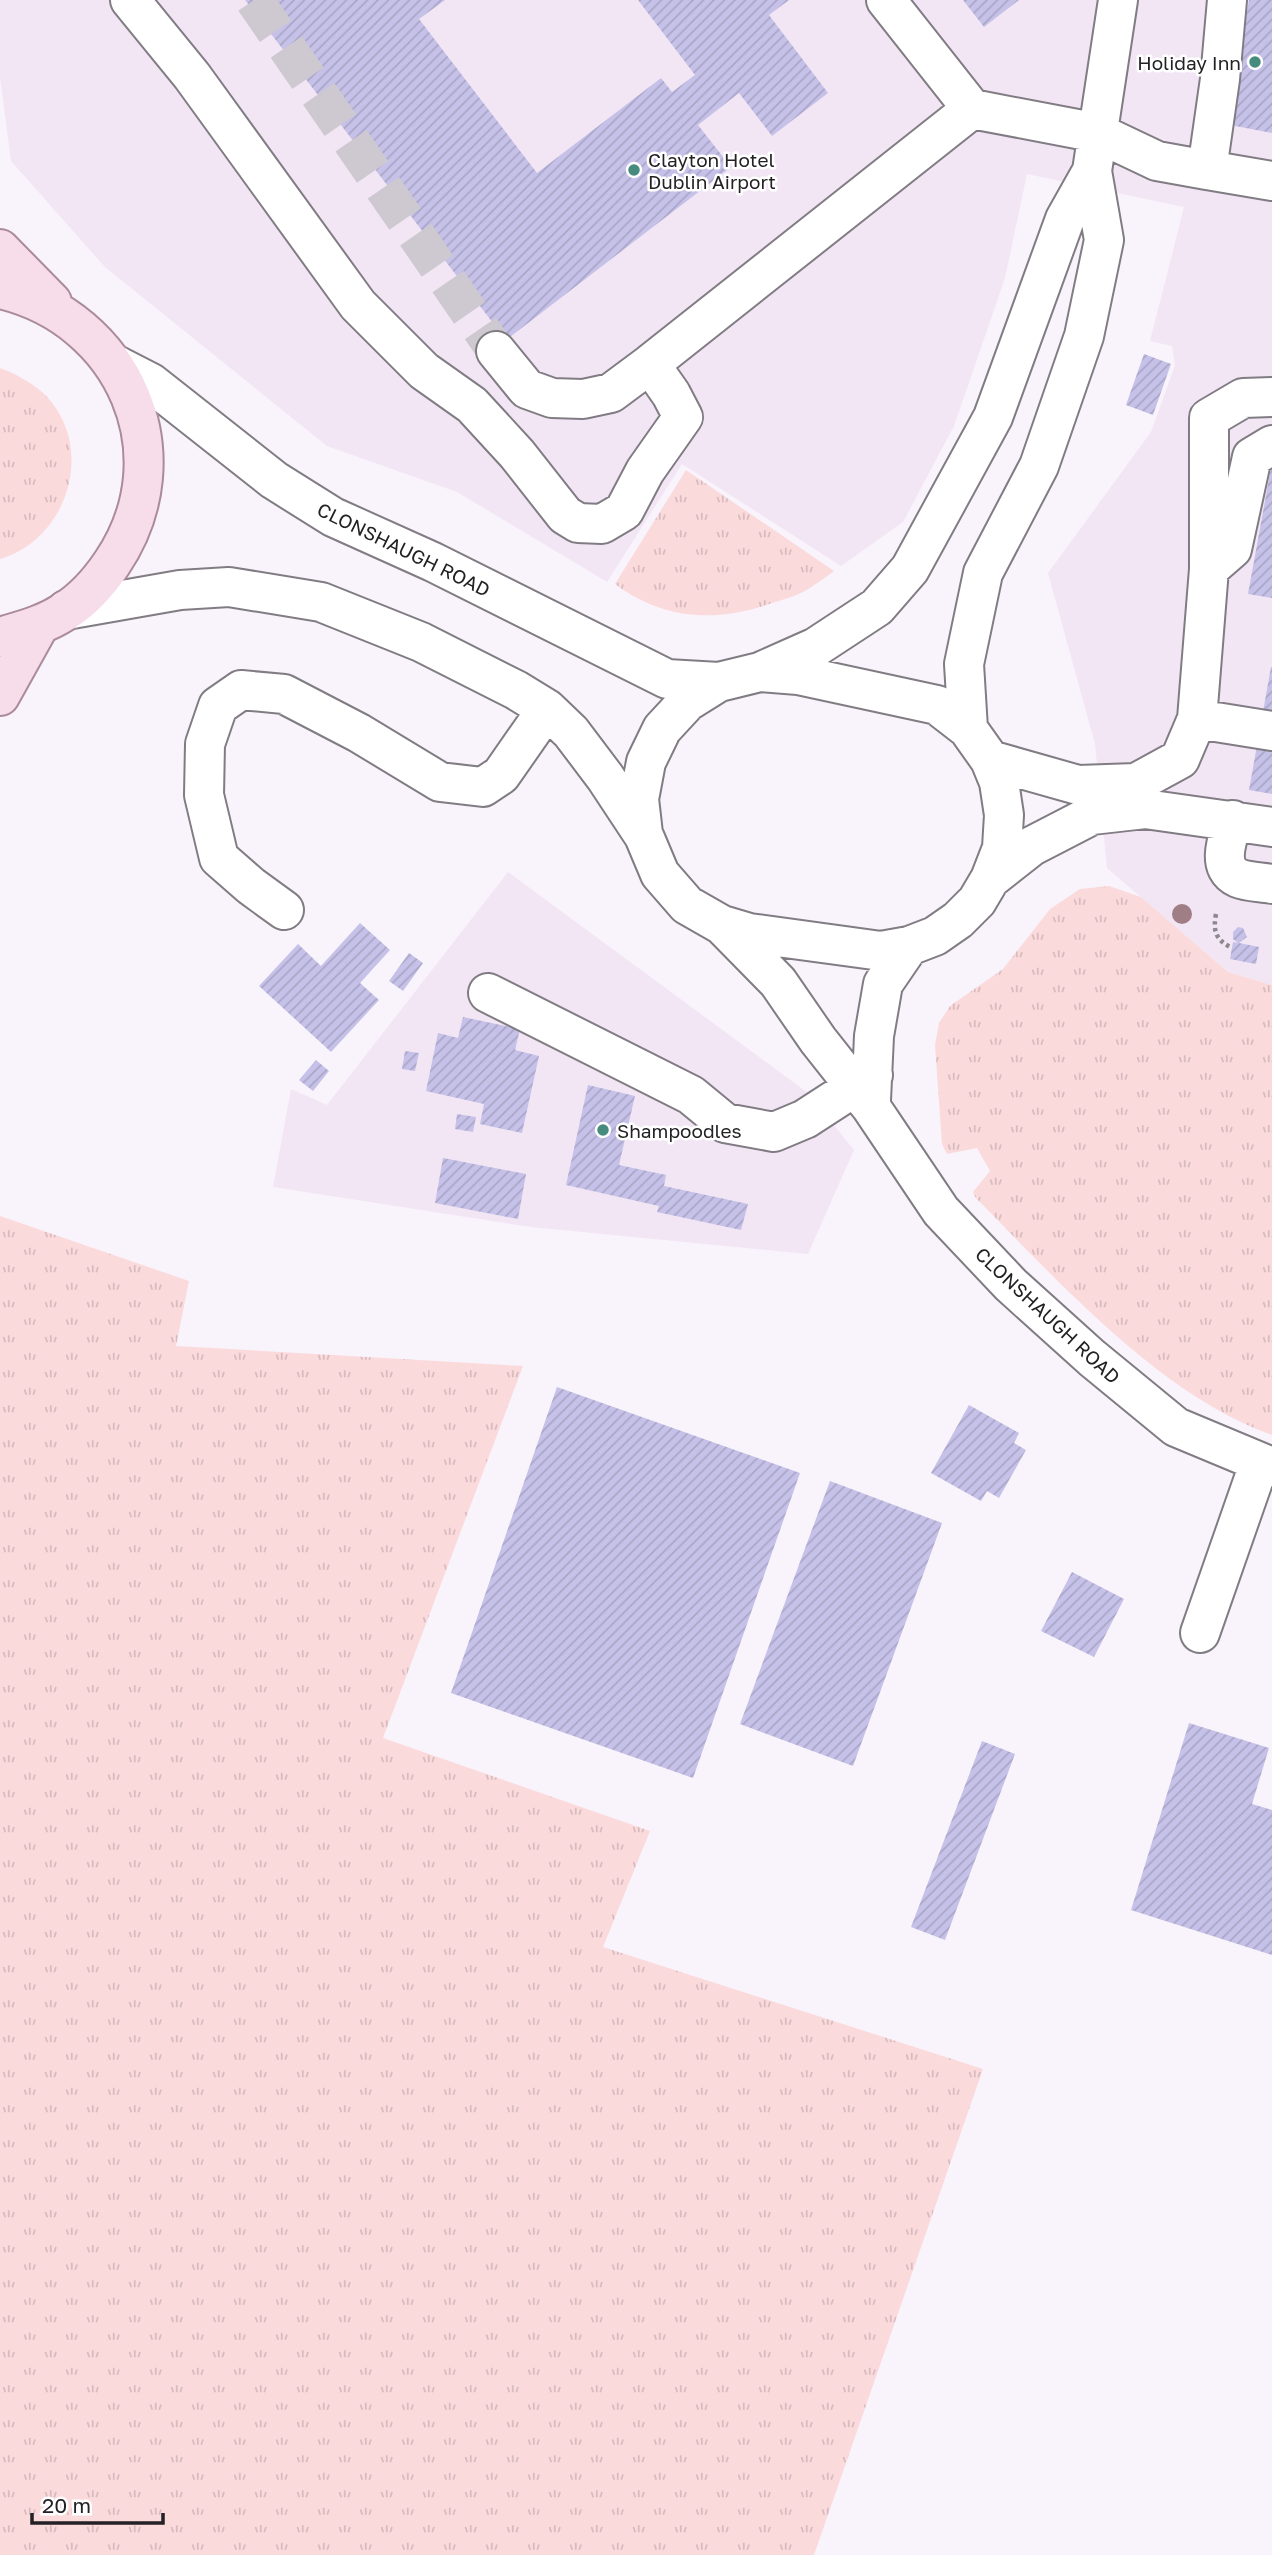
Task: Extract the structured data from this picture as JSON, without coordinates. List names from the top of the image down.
{
  "streets": {
    "street": ["CLONSHAUGH ROAD"]
  },
  "places": ["Holiday Inn", "Clayton Hotel Dublin Airport", "Shampoodles"],
  "scale_bar": "20 m"
}
